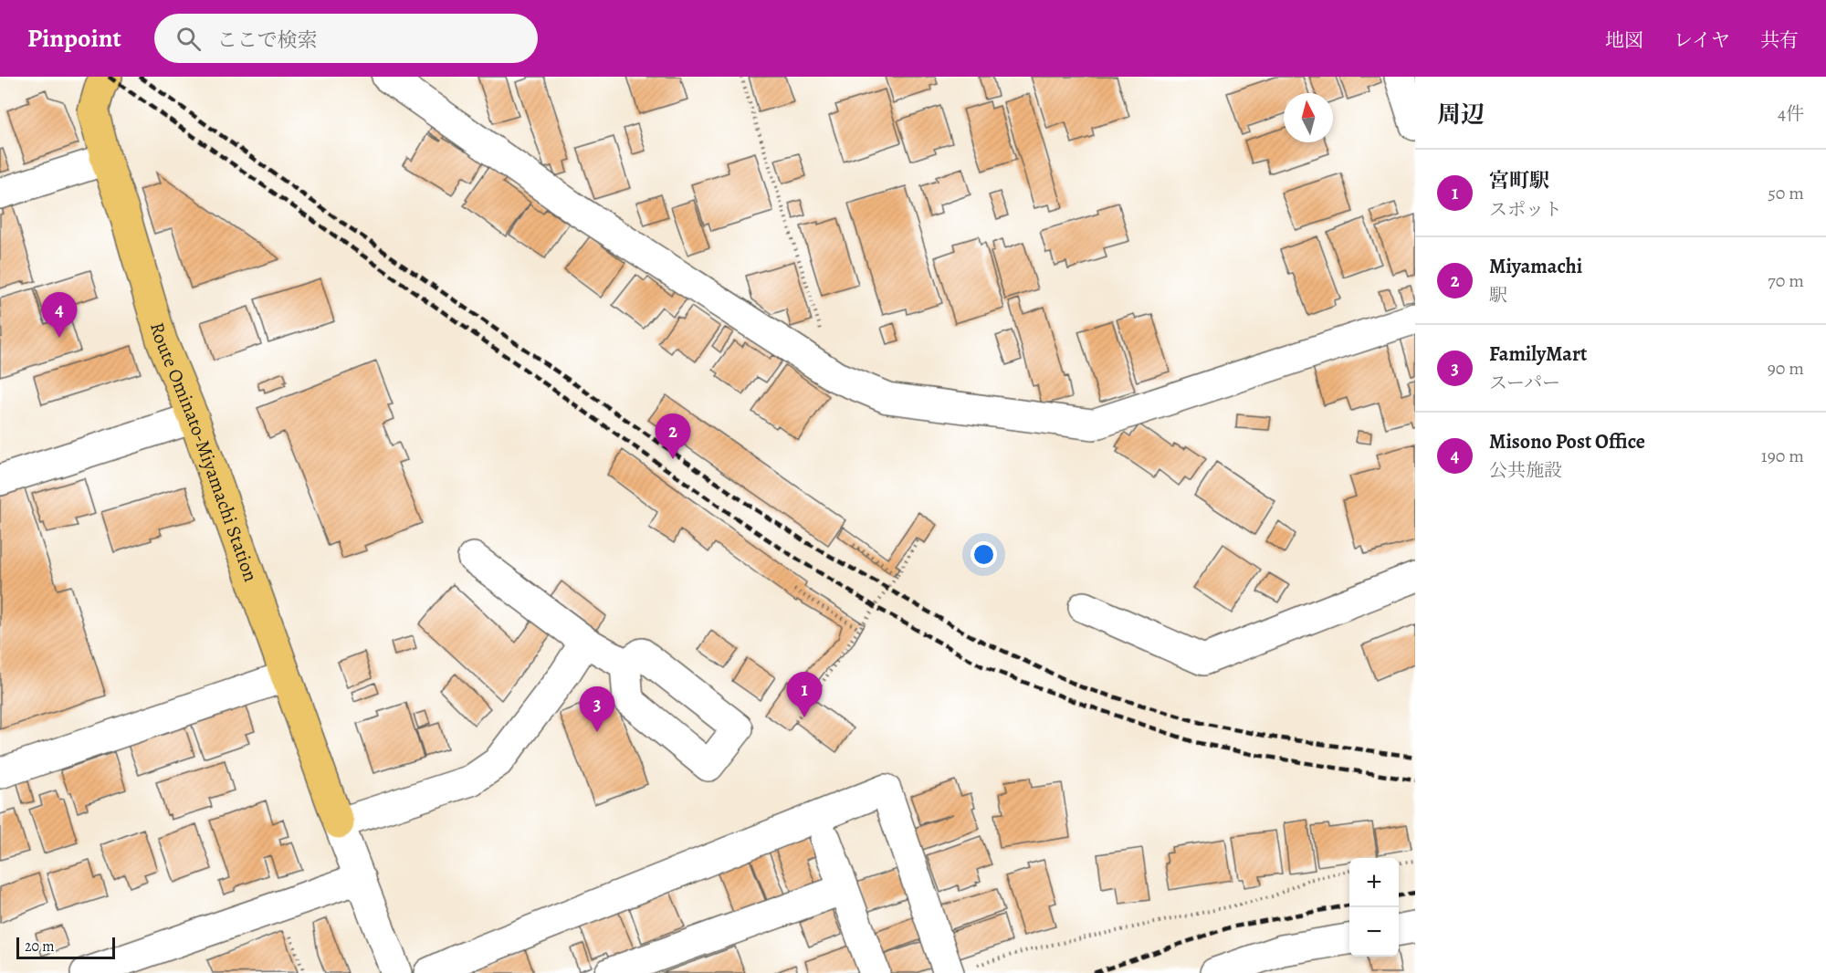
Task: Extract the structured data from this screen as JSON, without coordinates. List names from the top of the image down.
{
  "streets": {
    "main road": ["Route Ominato-Miyamachi Station"]
  },
  "scale_bar": "20 m",
  "north": "top",
  "page": {
    "header": "Pinpoint",
    "search": "ここで検索",
    "nav": ["地図", "レイヤ", "共有"],
    "heading": ["周辺", "4件"],
    "list": [
      {
        "mark": "1",
        "name": "宮町駅",
        "note": "スポット",
        "value": "50 m"
      },
      {
        "mark": "2",
        "name": "Miyamachi",
        "note": "駅",
        "value": "70 m"
      },
      {
        "mark": "3",
        "name": "FamilyMart",
        "note": "スーパー",
        "value": "90 m"
      },
      {
        "mark": "4",
        "name": "Misono Post Office",
        "note": "公共施設",
        "value": "190 m"
      }
    ],
    "pins": [
      "4",
      "2",
      "1",
      "3"
    ],
    "map_buttons": ["+", "−"],
    "scale": "20 m"
  }
}
